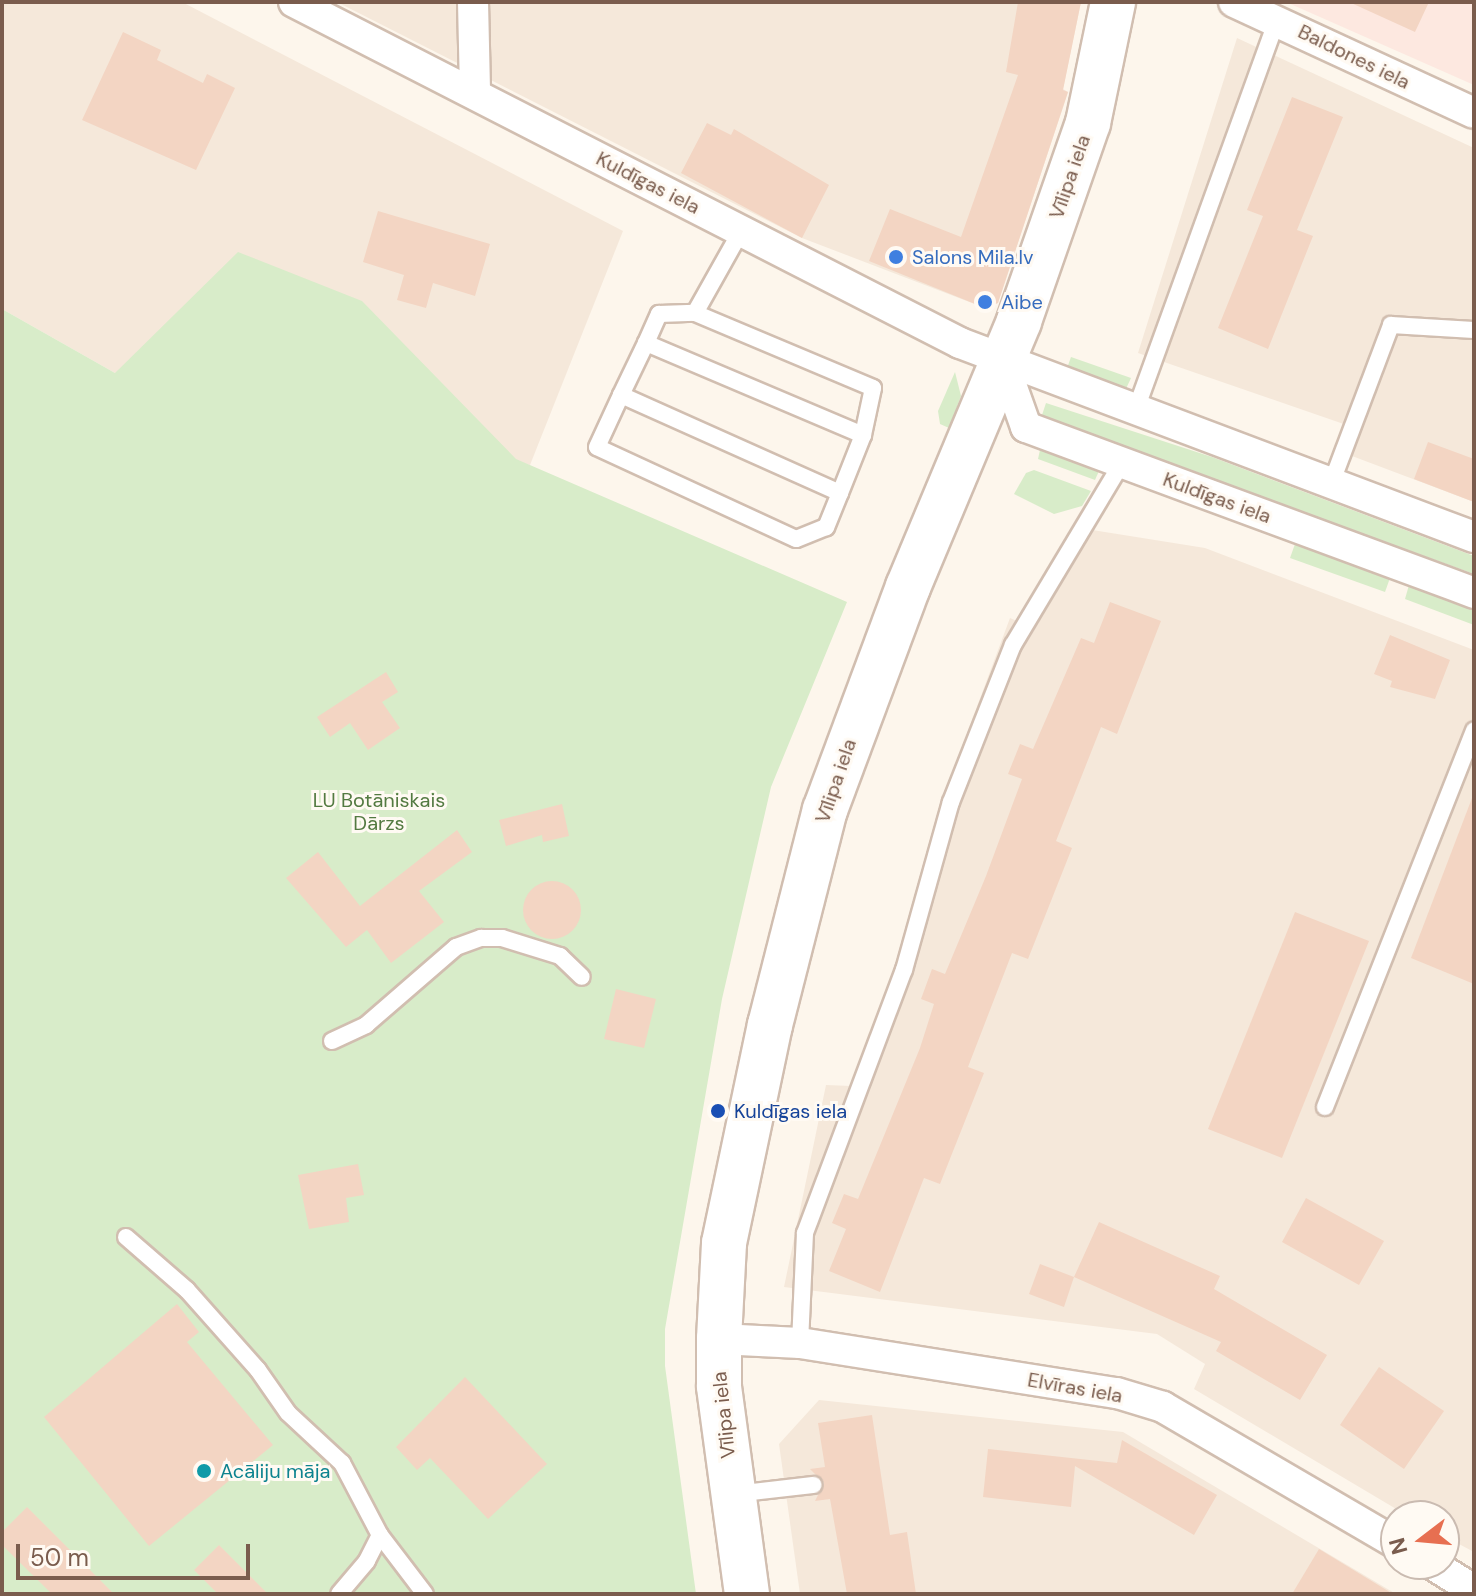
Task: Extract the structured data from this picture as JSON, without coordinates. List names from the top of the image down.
{
  "streets": {
    "street": [
      "Baldones iela",
      "Vīlipa iela",
      "Kuldīgas iela",
      "Elvīras iela"
    ]
  },
  "crossings": [
    ["Vīlipa iela", "Kuldīgas iela"],
    ["Vīlipa iela", "Elvīras iela"]
  ],
  "parks": ["LU Botāniskais Dārzs"],
  "places": [
    "Salons Mila.lv",
    "Aibe",
    "Kuldīgas iela",
    "Acāliju māja"
  ],
  "scale_bar": "50 m",
  "north": "left"
}
